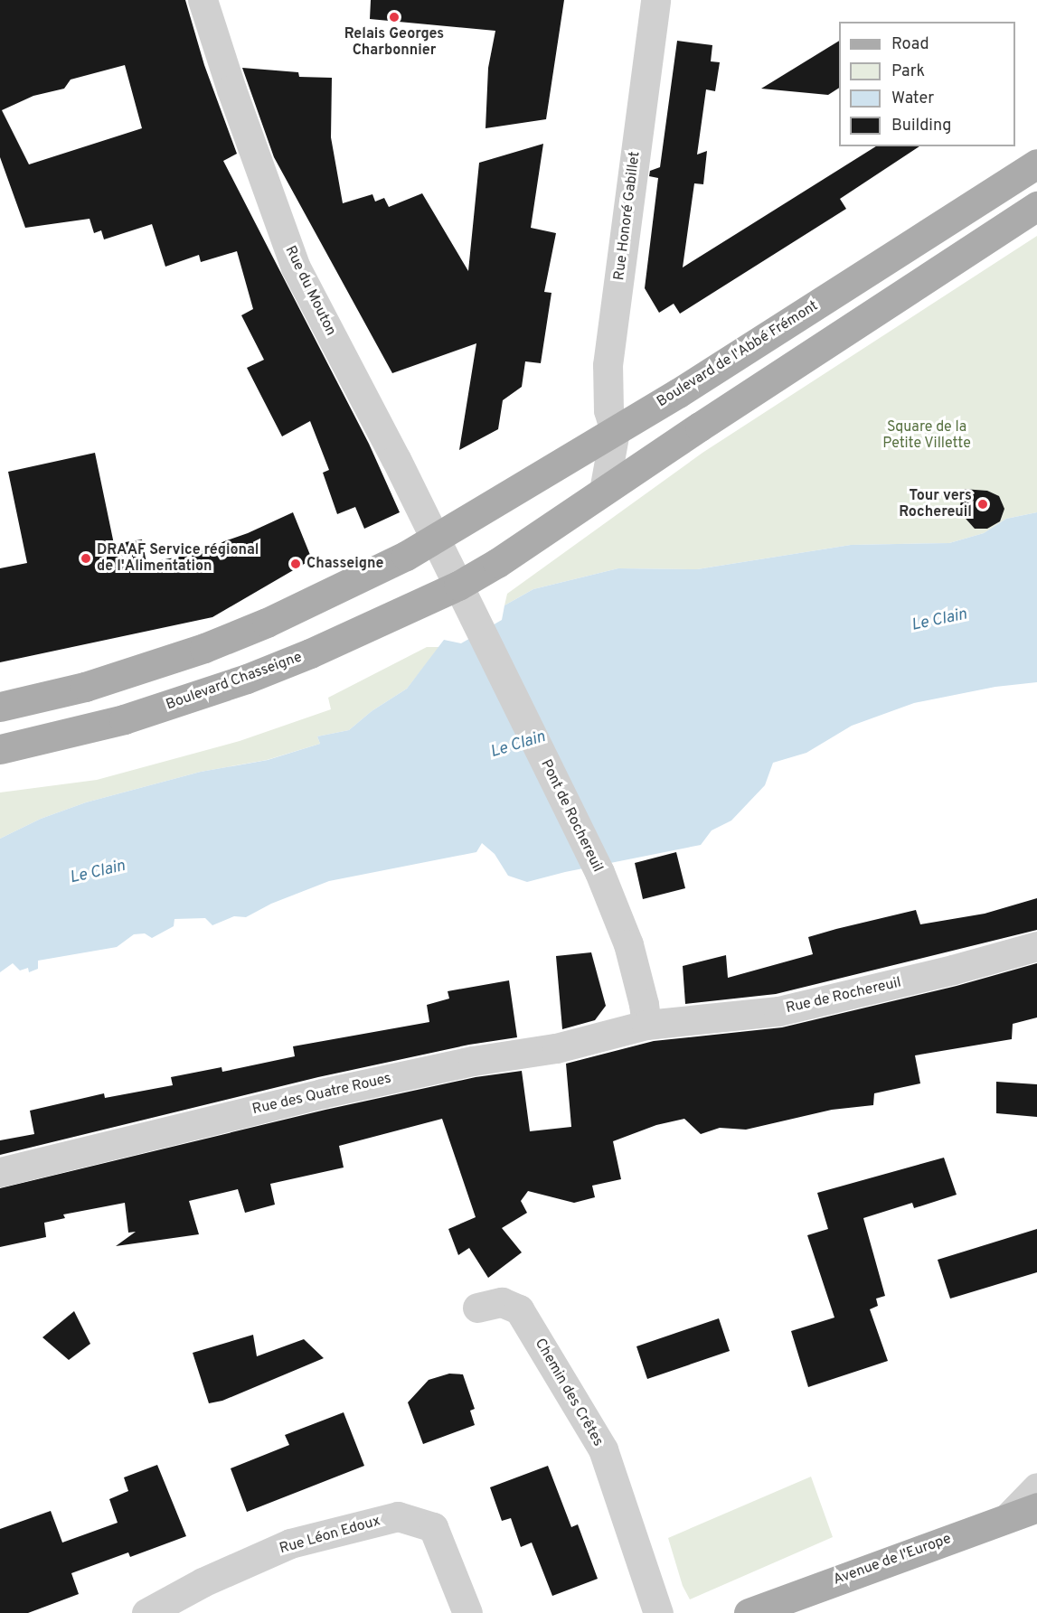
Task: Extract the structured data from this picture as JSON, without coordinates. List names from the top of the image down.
{
  "streets": {
    "main road": ["Boulevard de l'Abbé Frémont", "Boulevard Chasseigne", "Avenue de l'Europe"],
    "street": [
      "Rue Honoré Gabillet",
      "Rue du Mouton",
      "Pont de Rochereuil",
      "Rue de Rochereuil",
      "Rue des Quatre Roues",
      "Chemin des Crêtes",
      "Rue Léon Edoux"
    ]
  },
  "crossings": [
    ["Rue Honoré Gabillet", "Boulevard de l'Abbé Frémont"],
    ["Rue du Mouton", "Boulevard de l'Abbé Frémont"],
    ["Rue du Mouton", "Boulevard Chasseigne"],
    ["Rue du Mouton", "Pont de Rochereuil"],
    ["Boulevard Chasseigne", "Pont de Rochereuil"],
    ["Pont de Rochereuil", "Rue de Rochereuil"],
    ["Pont de Rochereuil", "Rue des Quatre Roues"],
    ["Rue de Rochereuil", "Rue des Quatre Roues"]
  ],
  "water": ["Le Clain"],
  "parks": ["Square de la Petite Villette"],
  "places": [
    "Relais Georges Charbonnier",
    "Tour vers Rochereuil",
    "DRAAF Service régional de l'Alimentation",
    "Chasseigne"
  ],
  "legend": [
    "Road",
    "Park",
    "Water",
    "Building"
  ]
}
